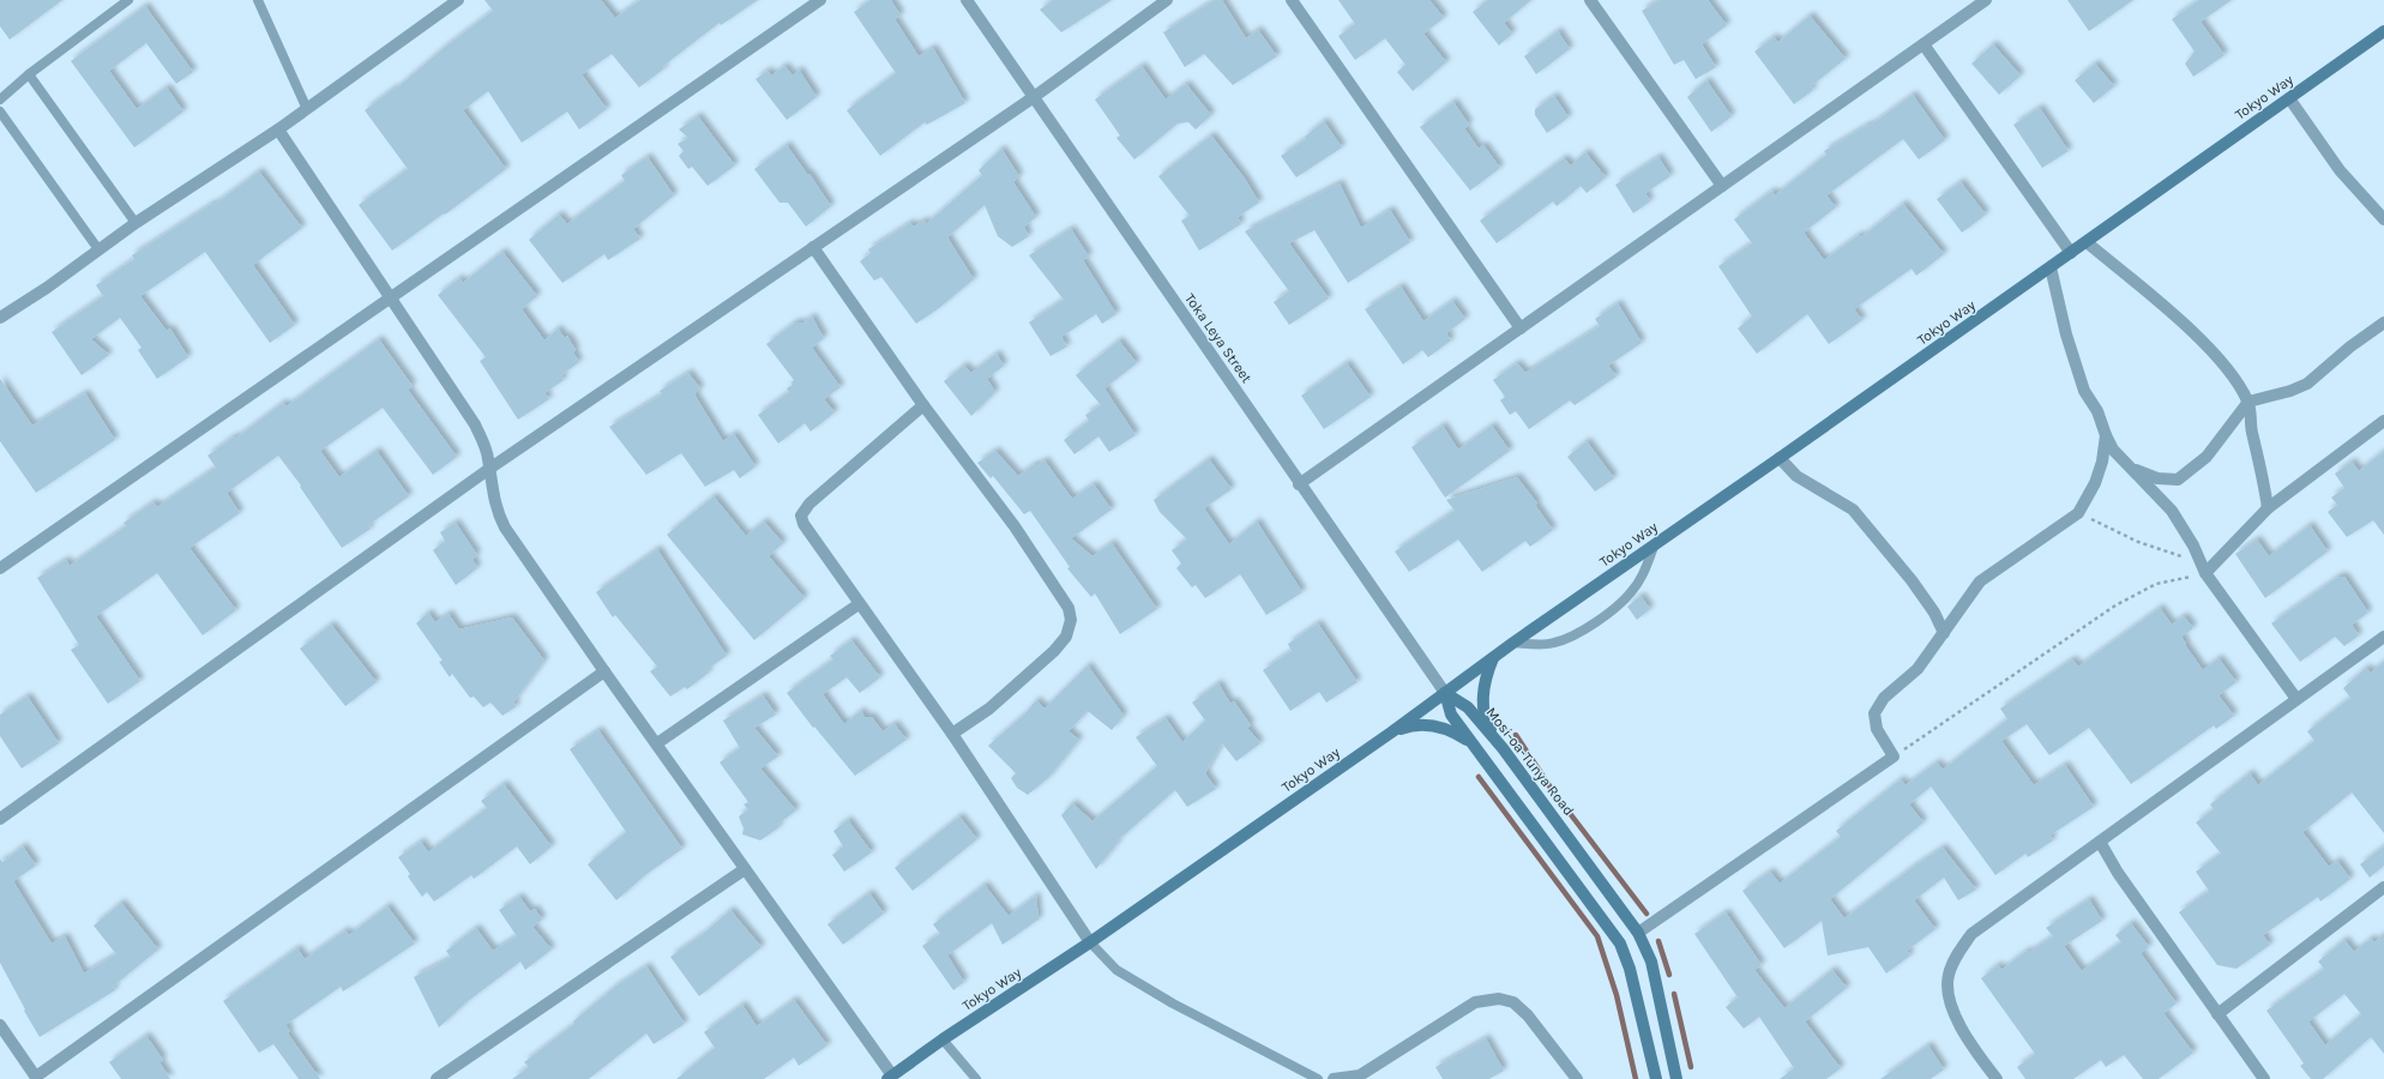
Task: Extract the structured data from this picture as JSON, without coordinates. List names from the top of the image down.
{
  "streets": {
    "main road": ["Tokyo Way", "Mosi-oa-Tunya Road"],
    "street": ["Toka Leya Street"]
  },
  "crossings": [
    ["Tokyo Way", "Toka Leya Street"],
    ["Tokyo Way", "Mosi-oa-Tunya Road"],
    ["Toka Leya Street", "Mosi-oa-Tunya Road"]
  ]
}
